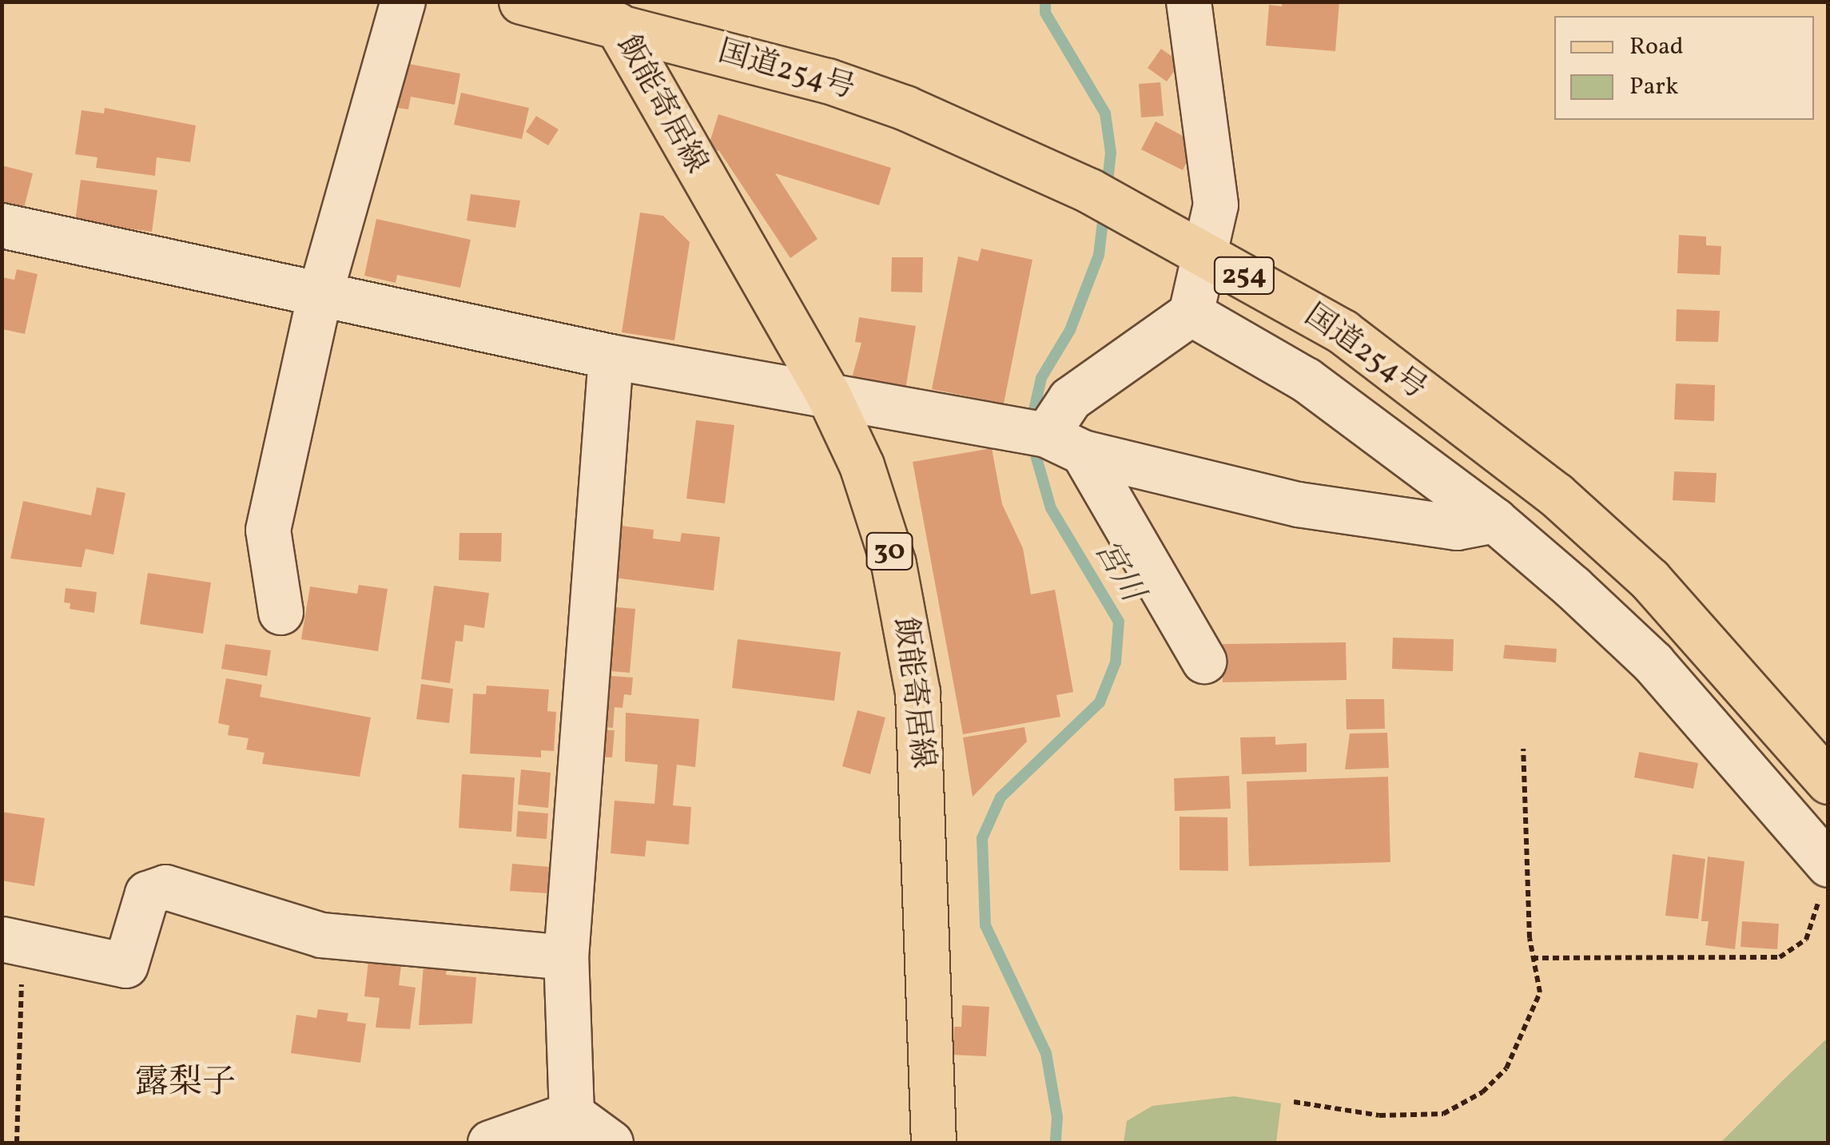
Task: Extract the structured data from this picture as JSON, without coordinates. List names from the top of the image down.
{
  "streets": {
    "main road": [
      "国道254号",
      "飯能寄居線",
      "254",
      "30"
    ]
  },
  "crossings": [
    ["国道254号", "飯能寄居線"]
  ],
  "districts": ["露梨子"],
  "water": ["宮川"],
  "legend": ["Road", "Park"]
}
